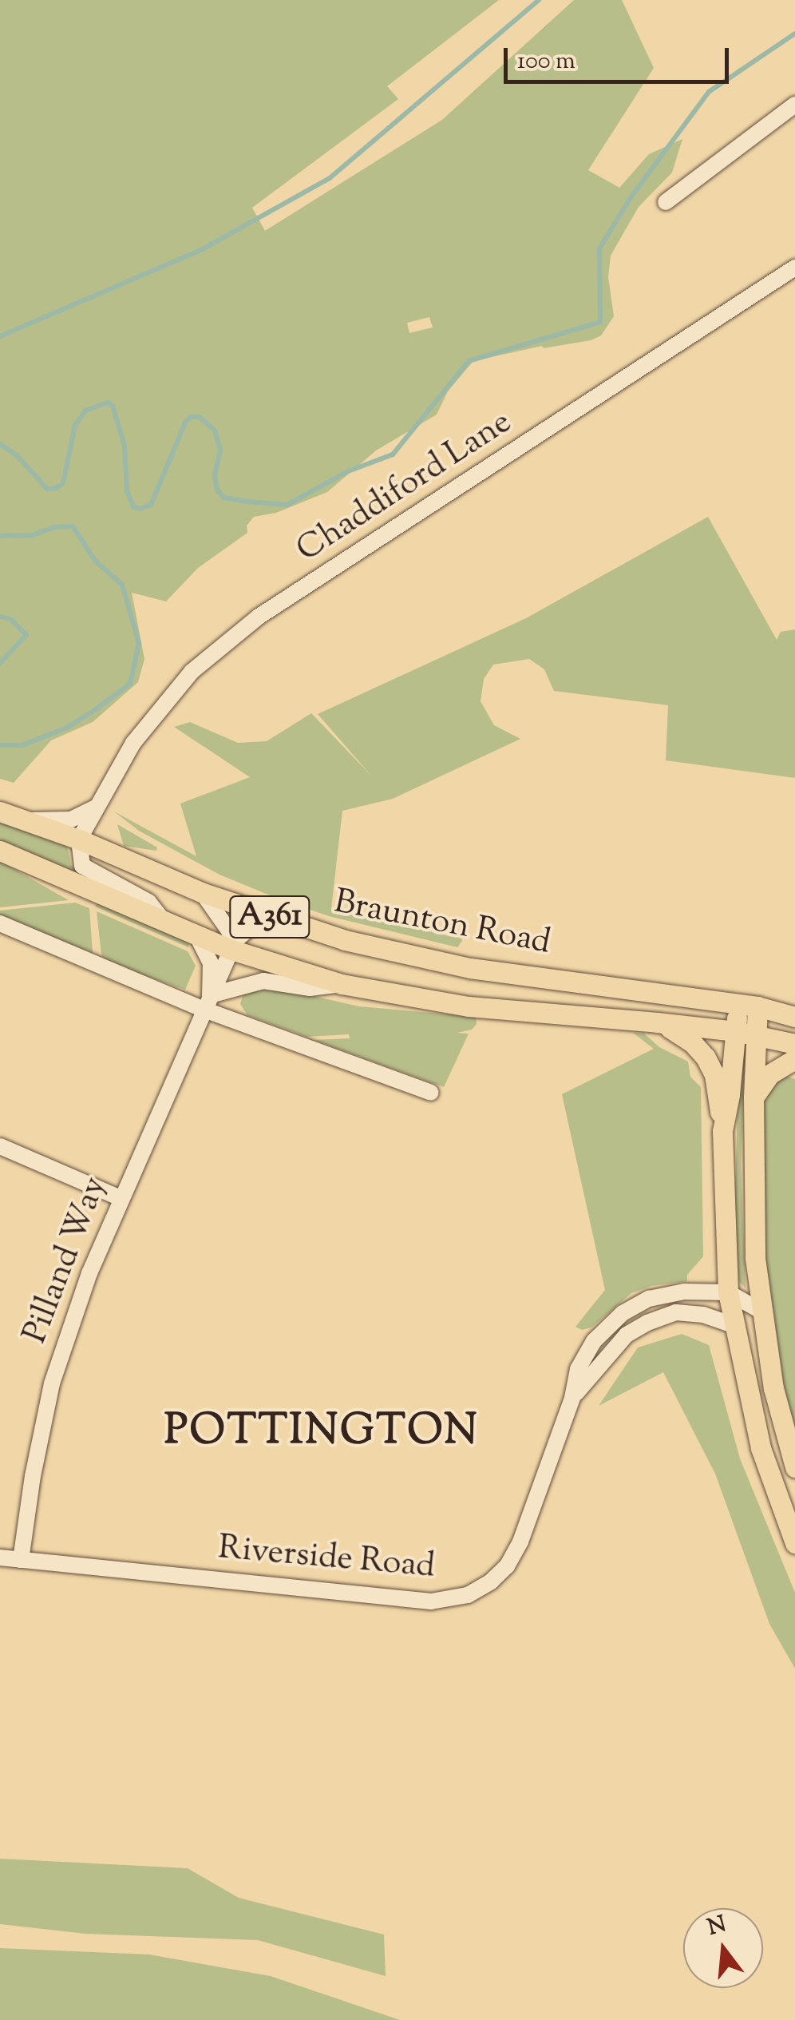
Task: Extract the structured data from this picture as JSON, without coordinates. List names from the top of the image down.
{
  "streets": {
    "main road": ["A361", "Braunton Road"],
    "street": ["Chaddiford Lane", "Pilland Way", "Riverside Road"]
  },
  "crossings": [
    ["Chaddiford Lane", "Braunton Road"],
    ["A361", "Braunton Road"],
    ["A361", "Riverside Road"],
    ["Braunton Road", "Pilland Way"],
    ["Pilland Way", "Riverside Road"]
  ],
  "districts": ["POTTINGTON"],
  "scale_bar": "100 m",
  "north": "top"
}
